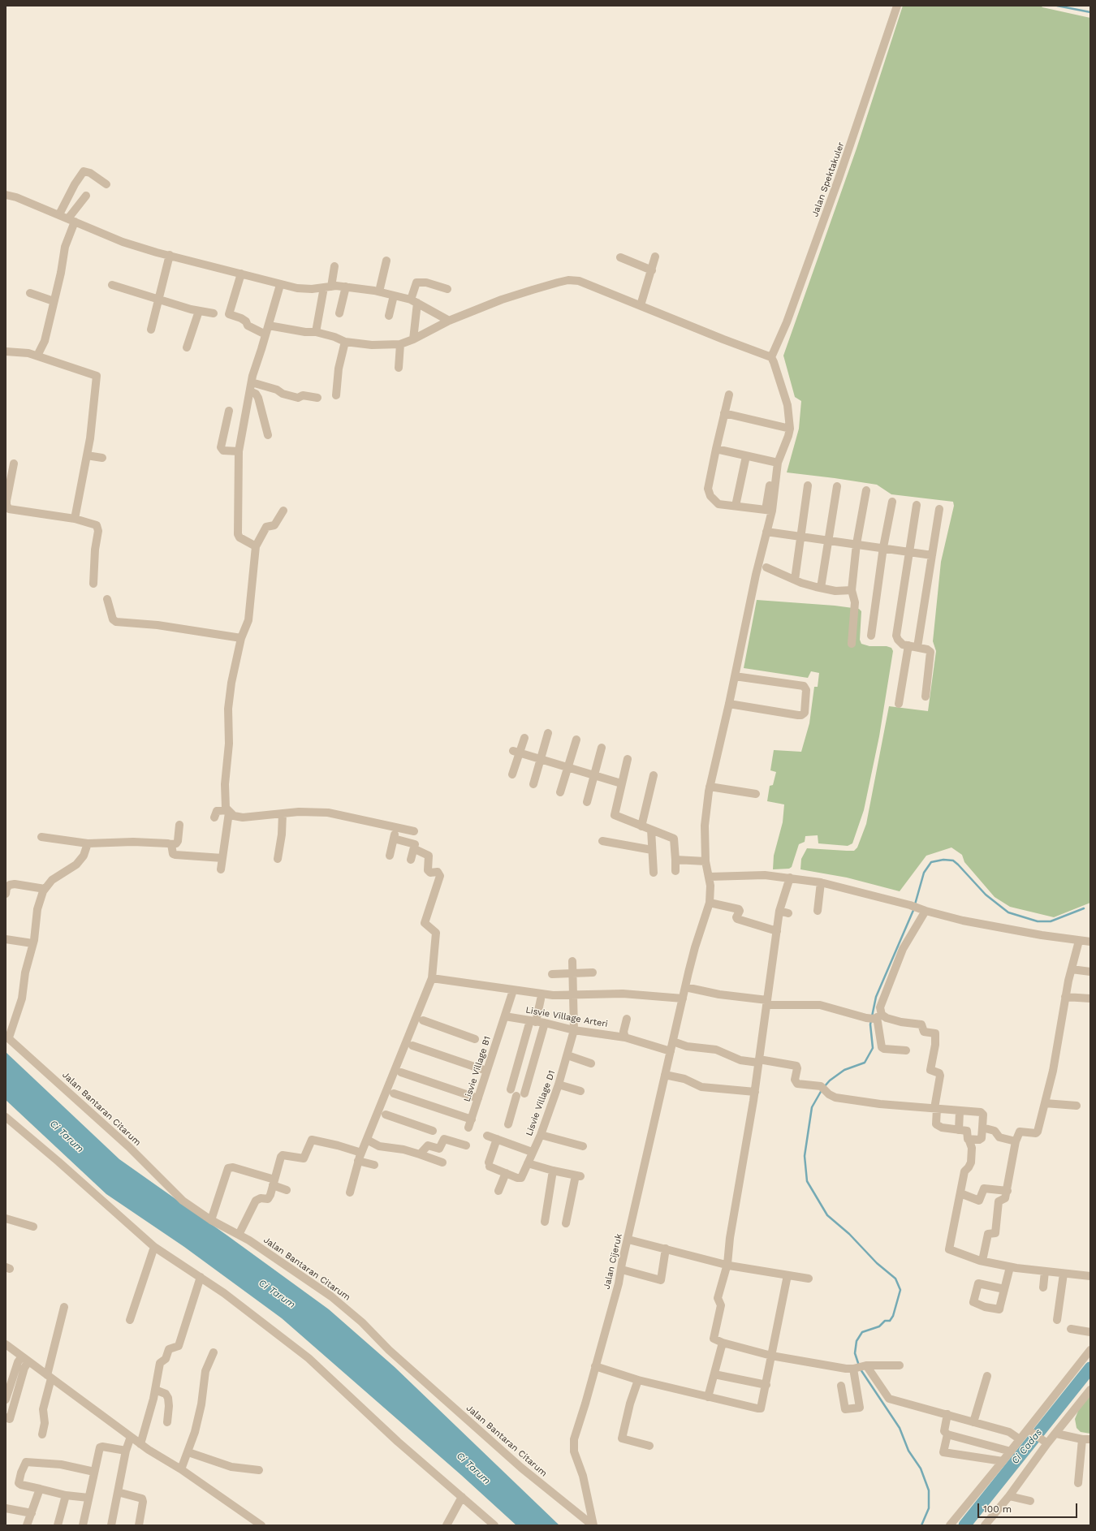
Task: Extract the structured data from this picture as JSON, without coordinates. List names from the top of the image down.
{
  "streets": {
    "street": [
      "Jalan Spektakuler",
      "Lisvie Village Arteri",
      "Lisvie Village B1",
      "Lisvie Village D1",
      "Jalan Bantaran Citarum",
      "Jalan Cijeruk"
    ]
  },
  "crossings": [
    ["Lisvie Village Arteri", "Lisvie Village B1"],
    ["Lisvie Village Arteri", "Lisvie Village D1"],
    ["Lisvie Village Arteri", "Jalan Cijeruk"],
    ["Jalan Bantaran Citarum", "Jalan Cijeruk"]
  ],
  "water": ["Ci Tarum", "Ci Cadas"],
  "scale_bar": "100 m"
}
